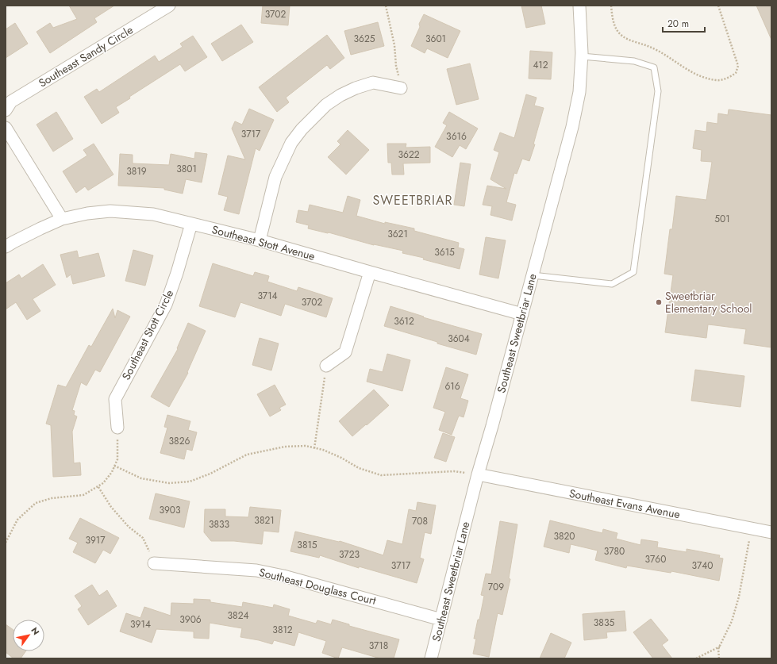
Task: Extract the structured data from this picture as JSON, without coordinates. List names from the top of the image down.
{
  "streets": {
    "street": [
      "Southeast Sandy Circle",
      "Southeast Stott Avenue",
      "Southeast Sweetbriar Lane",
      "Southeast Stott Circle",
      "Southeast Evans Avenue",
      "Southeast Douglass Court"
    ]
  },
  "crossings": [
    ["Southeast Stott Avenue", "Southeast Sweetbriar Lane"],
    ["Southeast Stott Avenue", "Southeast Stott Circle"],
    ["Southeast Sweetbriar Lane", "Southeast Evans Avenue"],
    ["Southeast Sweetbriar Lane", "Southeast Douglass Court"]
  ],
  "districts": ["SWEETBRIAR"],
  "places": ["Sweetbriar Elementary School"],
  "house_numbers": [
    "3702",
    "3625",
    "3601",
    "412",
    "3717",
    "3616",
    "3622",
    "3801",
    "3819",
    "501",
    "3621",
    "3615",
    "3714",
    "3702",
    "3612",
    "3604",
    "616",
    "3826",
    "3903",
    "3821",
    "708",
    "3833",
    "3820",
    "3917",
    "3815",
    "3780",
    "3723",
    "3760",
    "3717",
    "3740",
    "709",
    "3824",
    "3906",
    "3835",
    "3914",
    "3812",
    "3718"
  ],
  "scale_bar": "20 m",
  "north": "top right"
}
